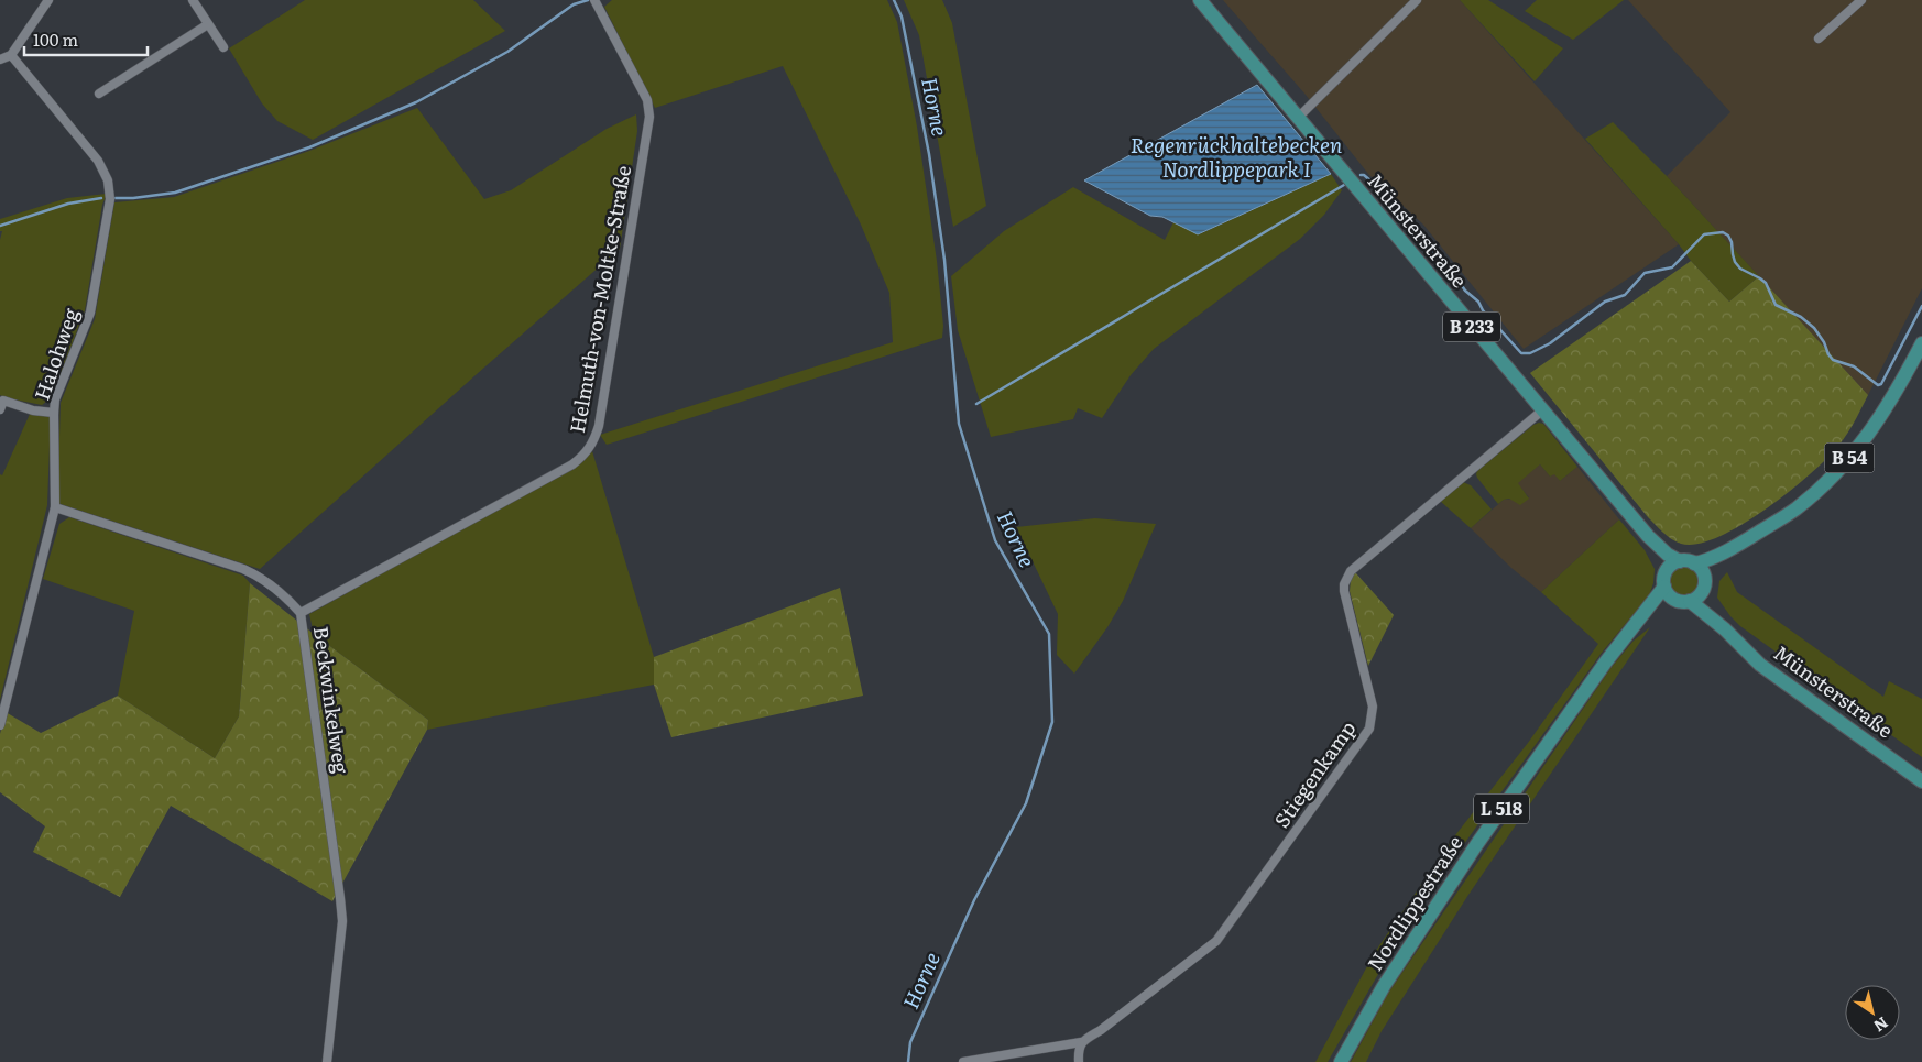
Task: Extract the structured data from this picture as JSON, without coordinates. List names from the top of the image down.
{
  "streets": {
    "main road": [
      "Münsterstraße",
      "B 233",
      "B 54",
      "L 518",
      "Nordlippestraße"
    ],
    "street": [
      "Helmuth-von-Moltke-Straße",
      "Halohweg",
      "Beckwinkelweg",
      "Stiegenkamp"
    ]
  },
  "crossings": [
    ["Münsterstraße", "B 54"],
    ["Münsterstraße", "Stiegenkamp"],
    ["Münsterstraße", "Nordlippestraße"],
    ["Helmuth-von-Moltke-Straße", "Beckwinkelweg"],
    ["Halohweg", "Beckwinkelweg"],
    ["B 54", "Nordlippestraße"]
  ],
  "water": ["Horne", "Regenrückhaltebecken Nordlippepark I"],
  "scale_bar": "100 m",
  "north": "bottom right"
}
